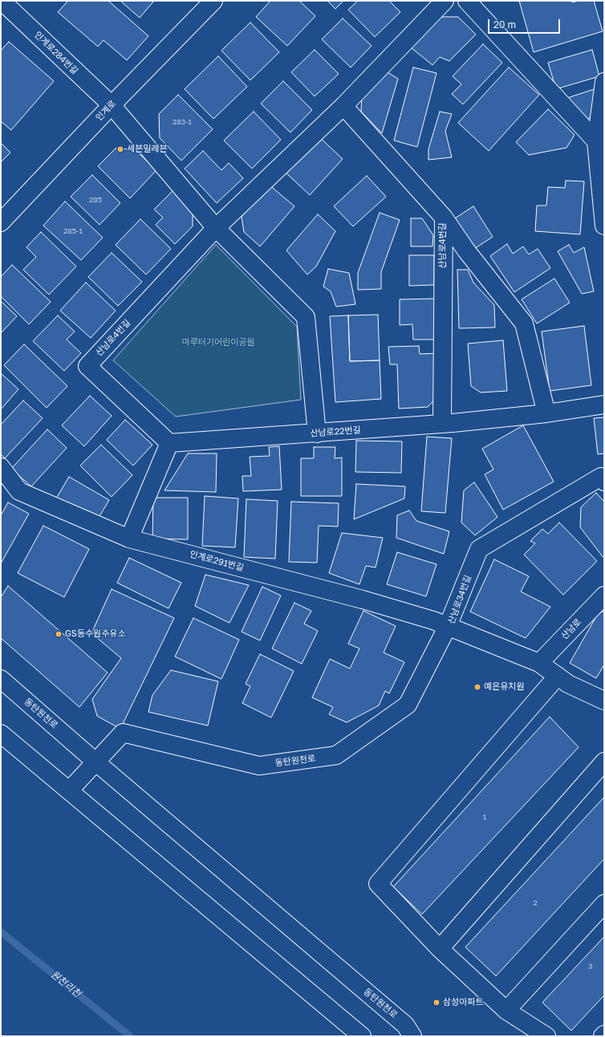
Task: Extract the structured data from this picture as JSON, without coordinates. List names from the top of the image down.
{
  "streets": {
    "street": [
      "인계로284번길",
      "인계로",
      "산남로4번길",
      "산남로22번길",
      "인계로291번길",
      "산남로34번길",
      "산남로",
      "동탄원천로"
    ]
  },
  "crossings": [
    ["인계로284번길", "인계로"],
    ["산남로4번길", "산남로22번길"],
    ["인계로291번길", "산남로34번길"],
    ["인계로291번길", "동탄원천로"],
    ["산남로34번길", "산남로"],
    ["산남로34번길", "동탄원천로"]
  ],
  "water": ["원천리천"],
  "parks": ["마루터기어린이공원"],
  "places": [
    "세븐일레븐",
    "GS동수원주유소",
    "예은유치원",
    "삼성아파트"
  ],
  "house_numbers": [
    "283-1",
    "285",
    "285-1",
    "1",
    "2",
    "3"
  ],
  "scale_bar": "20 m"
}
